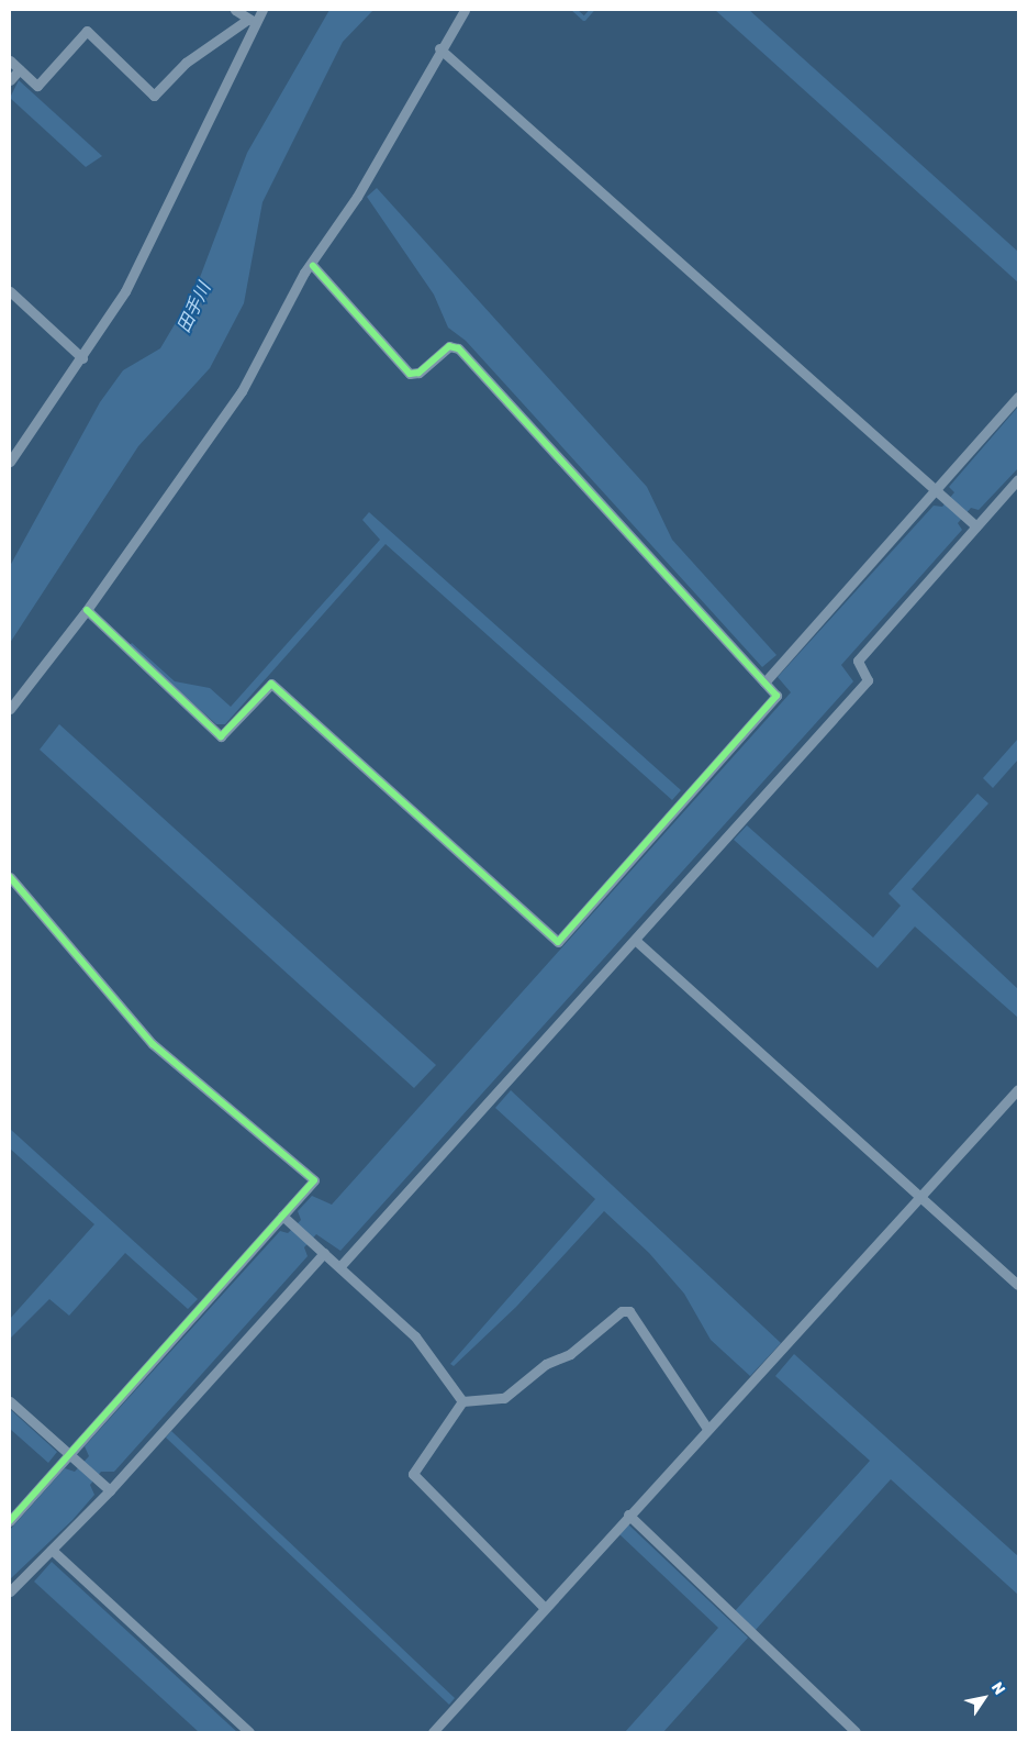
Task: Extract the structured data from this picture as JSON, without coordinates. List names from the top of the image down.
{
  "water": ["田手川"],
  "north": "top right"
}
